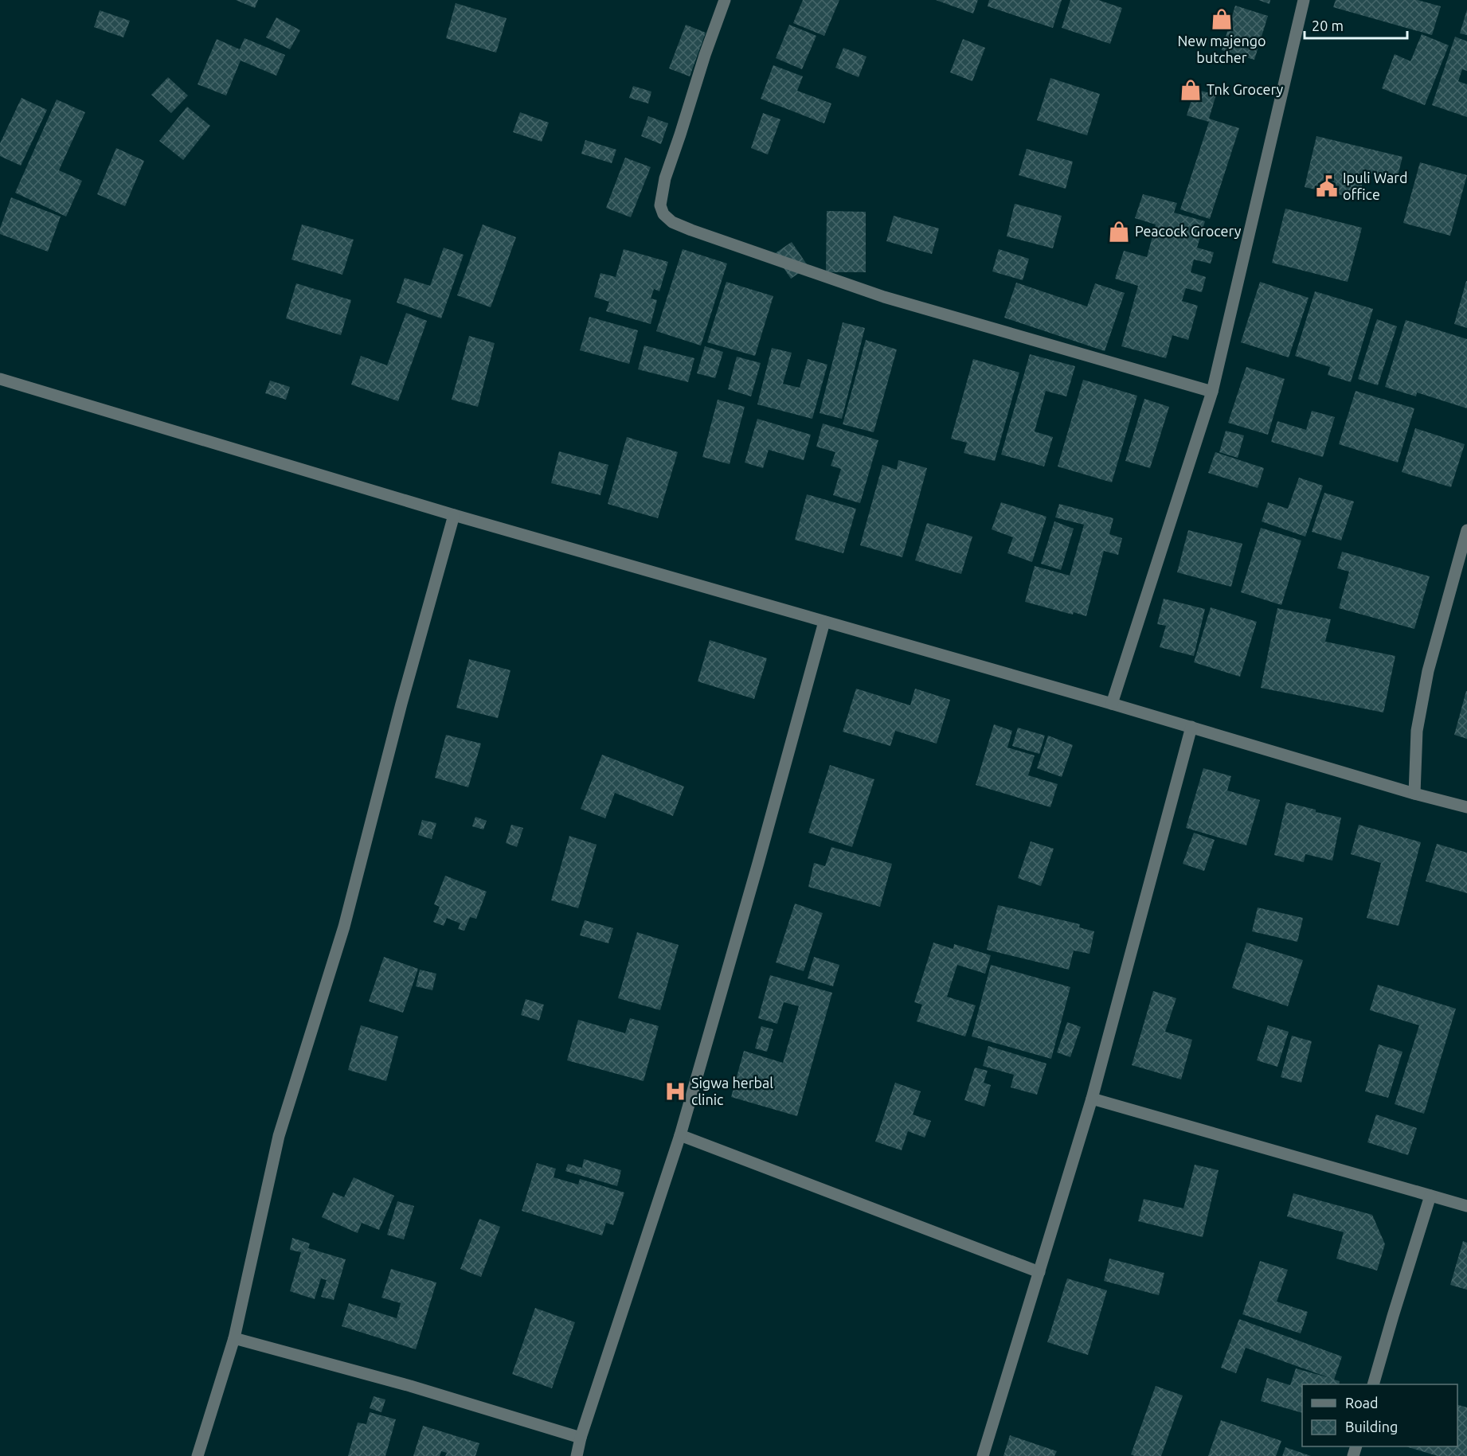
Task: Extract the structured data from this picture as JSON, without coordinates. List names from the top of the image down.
{
  "places": {
    "shop": ["New majengo butcher", "Tnk Grocery", "Peacock Grocery"],
    "public building": ["Ipuli Ward office"],
    "hospital": ["Sigwa herbal clinic"]
  },
  "legend": ["Road", "Building"],
  "scale_bar": "20 m"
}
